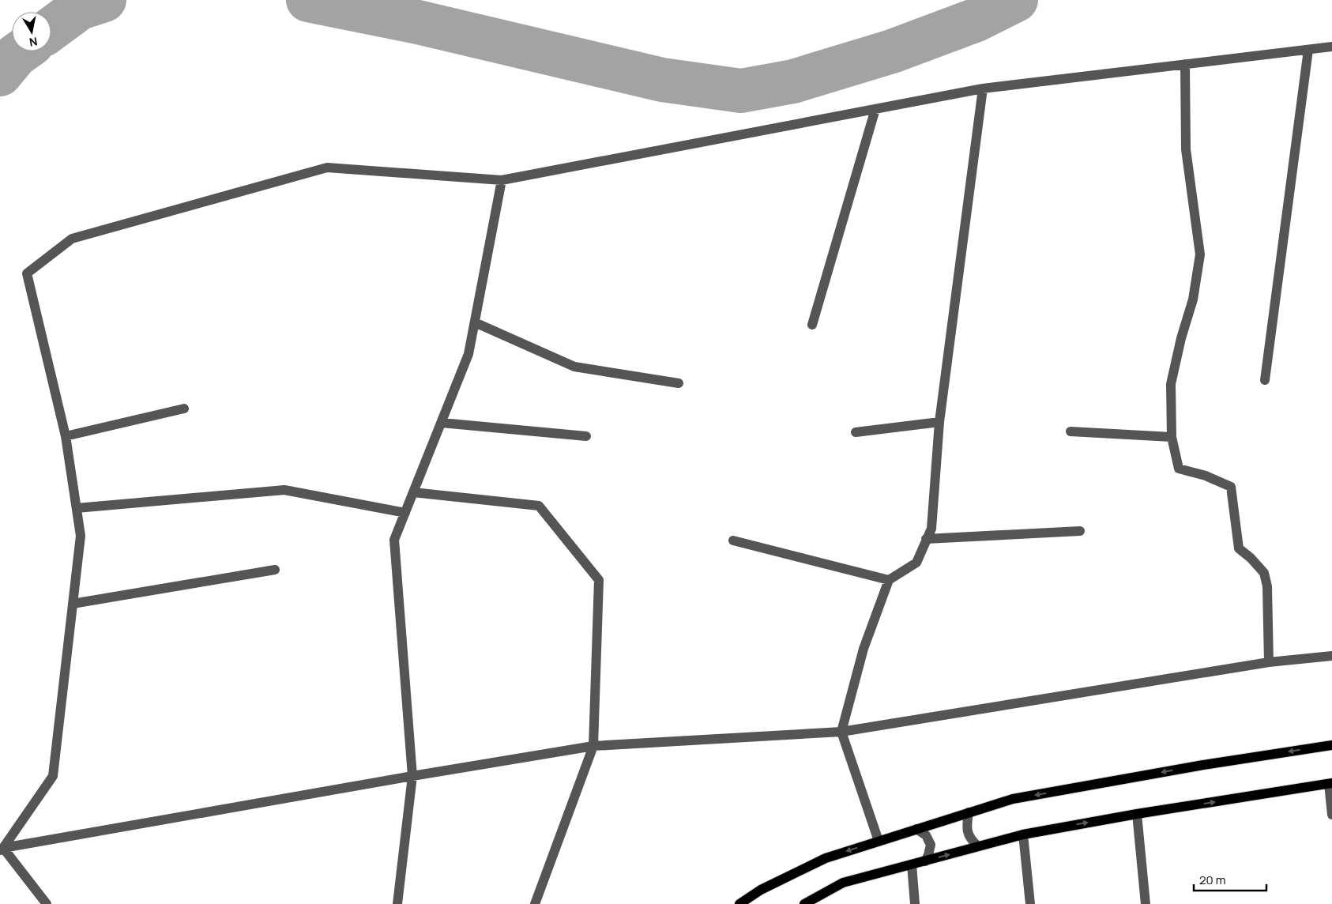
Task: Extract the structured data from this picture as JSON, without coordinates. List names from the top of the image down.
{
  "scale_bar": "20 m",
  "north": "bottom"
}
